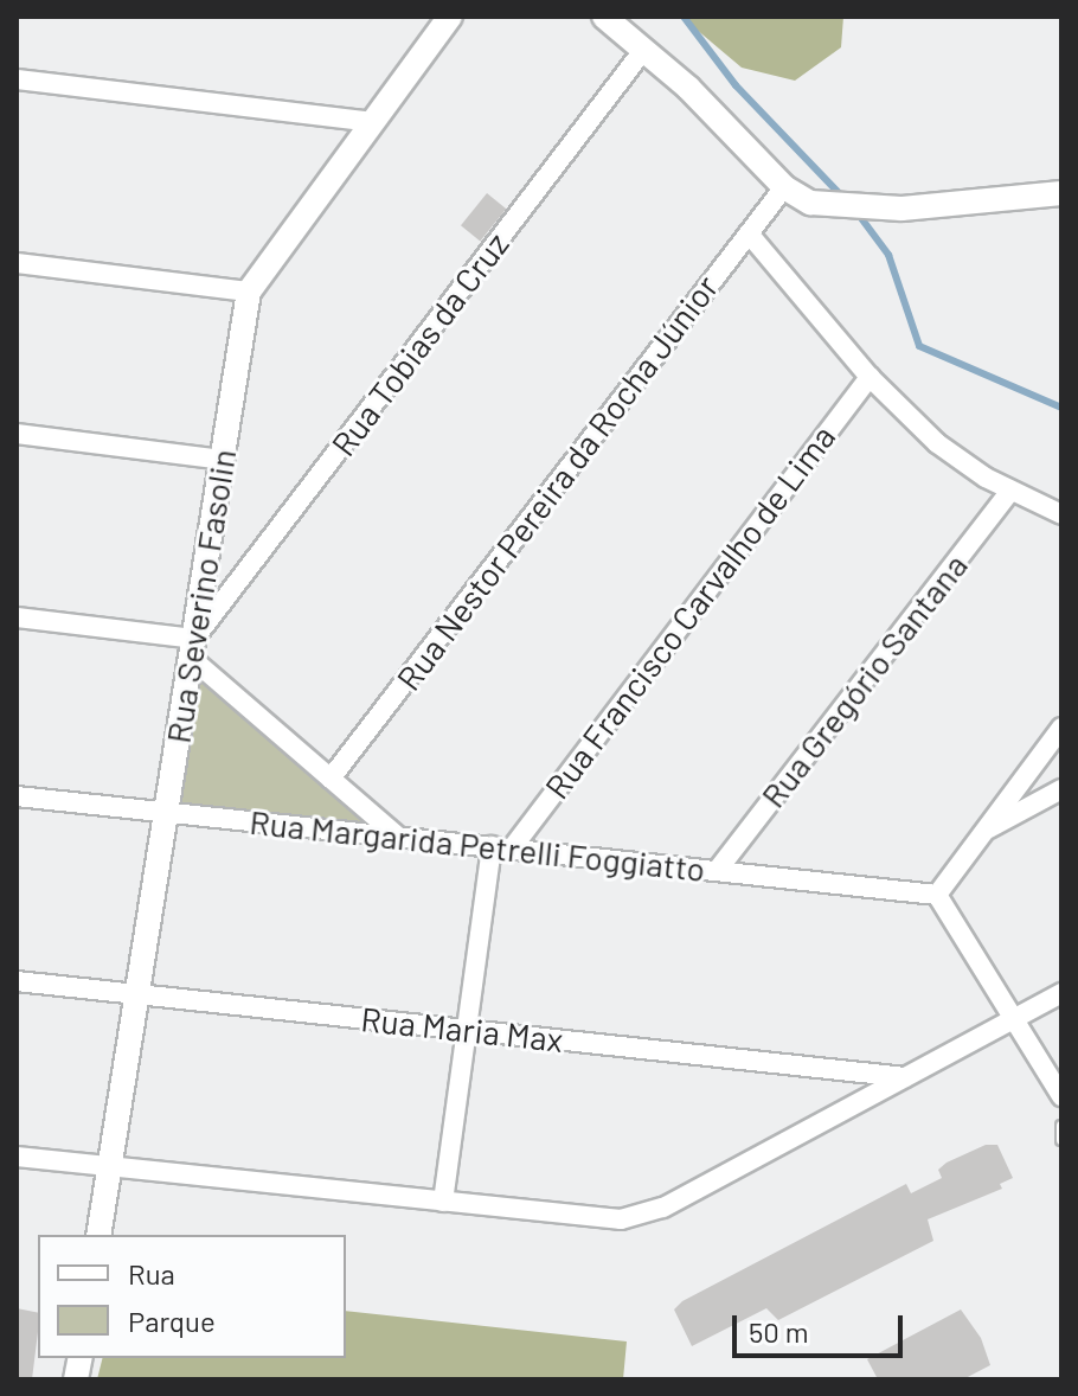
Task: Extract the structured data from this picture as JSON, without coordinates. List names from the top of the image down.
{
  "streets": {
    "street": [
      "Rua Tobias da Cruz",
      "Rua Nestor Pereira da Rocha Júnior",
      "Rua Severino Fasolin",
      "Rua Francisco Carvalho de Lima",
      "Rua Gregório Santana",
      "Rua Margarida Petrelli Foggiatto",
      "Rua Maria Max"
    ]
  },
  "crossings": [
    ["Rua Tobias da Cruz", "Rua Severino Fasolin"],
    ["Rua Severino Fasolin", "Rua Margarida Petrelli Foggiatto"],
    ["Rua Severino Fasolin", "Rua Maria Max"],
    ["Rua Francisco Carvalho de Lima", "Rua Margarida Petrelli Foggiatto"],
    ["Rua Francisco Carvalho de Lima", "Rua Maria Max"],
    ["Rua Gregório Santana", "Rua Margarida Petrelli Foggiatto"]
  ],
  "legend": ["Rua", "Parque"],
  "scale_bar": "50 m"
}
